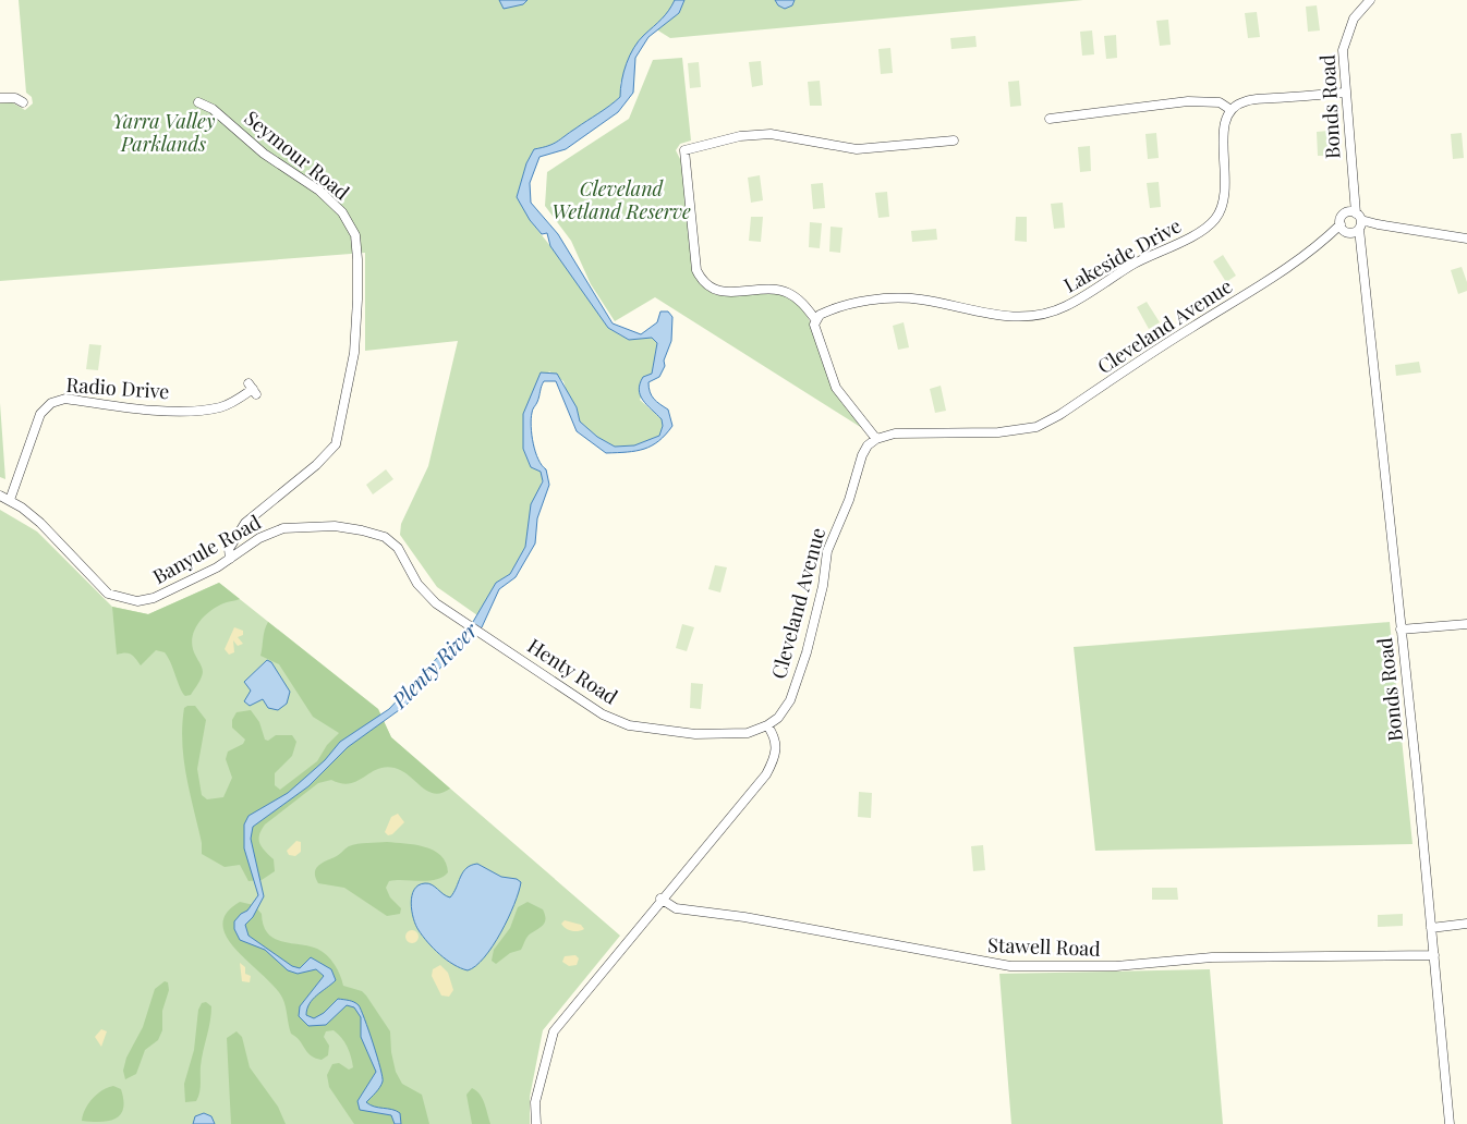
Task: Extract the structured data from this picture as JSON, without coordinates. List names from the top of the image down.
{
  "streets": {
    "street": [
      "Bonds Road",
      "Seymour Road",
      "Lakeside Drive",
      "Cleveland Avenue",
      "Radio Drive",
      "Banyule Road",
      "Henty Road",
      "Stawell Road"
    ]
  },
  "crossings": [
    ["Bonds Road", "Cleveland Avenue"],
    ["Bonds Road", "Stawell Road"],
    ["Seymour Road", "Banyule Road"],
    ["Cleveland Avenue", "Henty Road"],
    ["Radio Drive", "Banyule Road"],
    ["Banyule Road", "Henty Road"]
  ],
  "water": ["Plenty River"],
  "parks": ["Yarra Valley Parklands", "Cleveland Wetland Reserve"]
}
